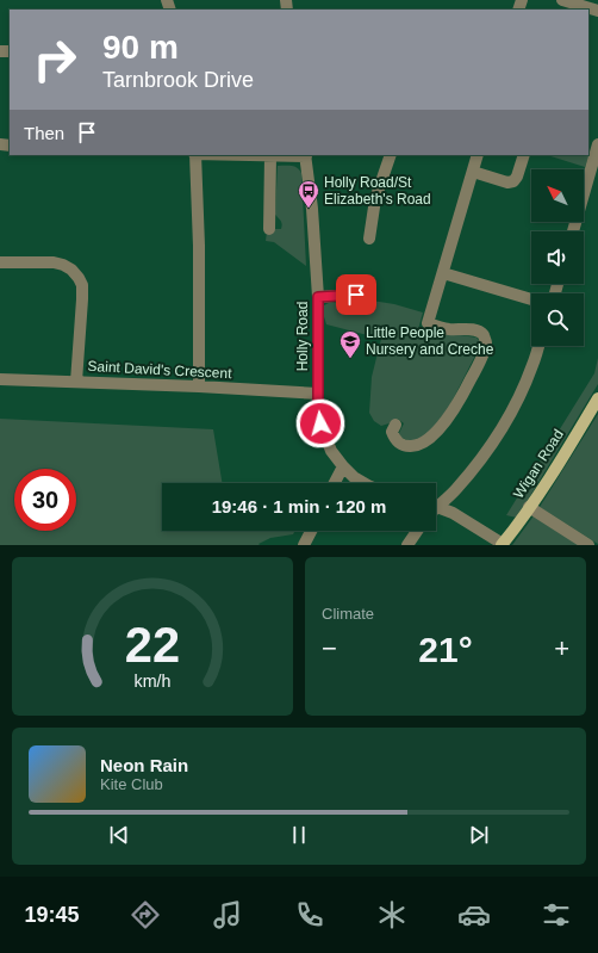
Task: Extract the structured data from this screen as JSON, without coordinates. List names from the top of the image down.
{
  "streets": {
    "main road": ["Wigan Road"],
    "street": ["Holly Road", "Saint David's Crescent"]
  },
  "crossings": [
    ["Holly Road", "Saint David's Crescent"]
  ],
  "places": {
    "bus stop": ["Holly Road/St Elizabeth's Road"],
    "school or university": ["Little People Nursery and Creche"]
  },
  "north": "top left",
  "page": {
    "turn": ["90 m", "Tarnbrook Drive"],
    "then": "Then",
    "limit": "30",
    "trip": "19:46 · 1 min · 120 m",
    "tile": "Climate",
    "heat": ["−", "21°", "+"],
    "song": ["Neon Rain", "Kite Club"],
    "tabs": "19:45",
    "gauge": ["22", "km/h"]
  }
}
